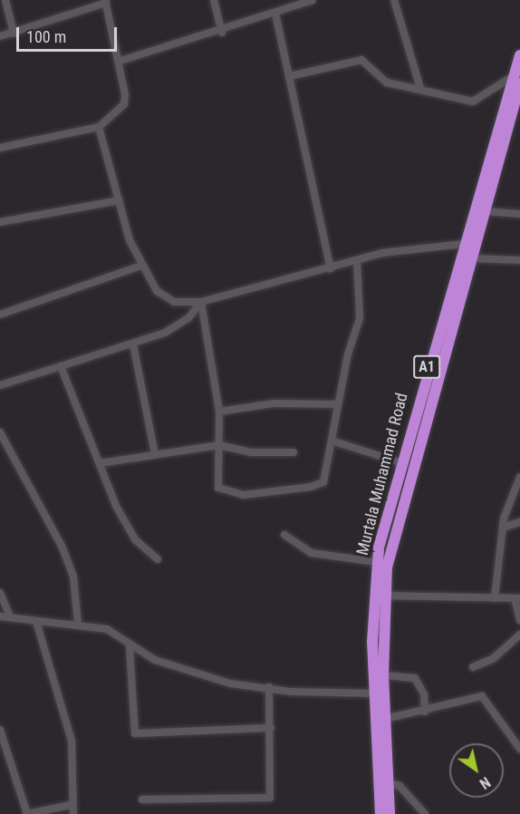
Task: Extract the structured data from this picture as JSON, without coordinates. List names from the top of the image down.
{
  "streets": {
    "highway": ["A1", "Murtala Muhammad Road"]
  },
  "crossings": [
    ["A1", "Murtala Muhammad Road"]
  ],
  "scale_bar": "100 m",
  "north": "bottom right"
}
